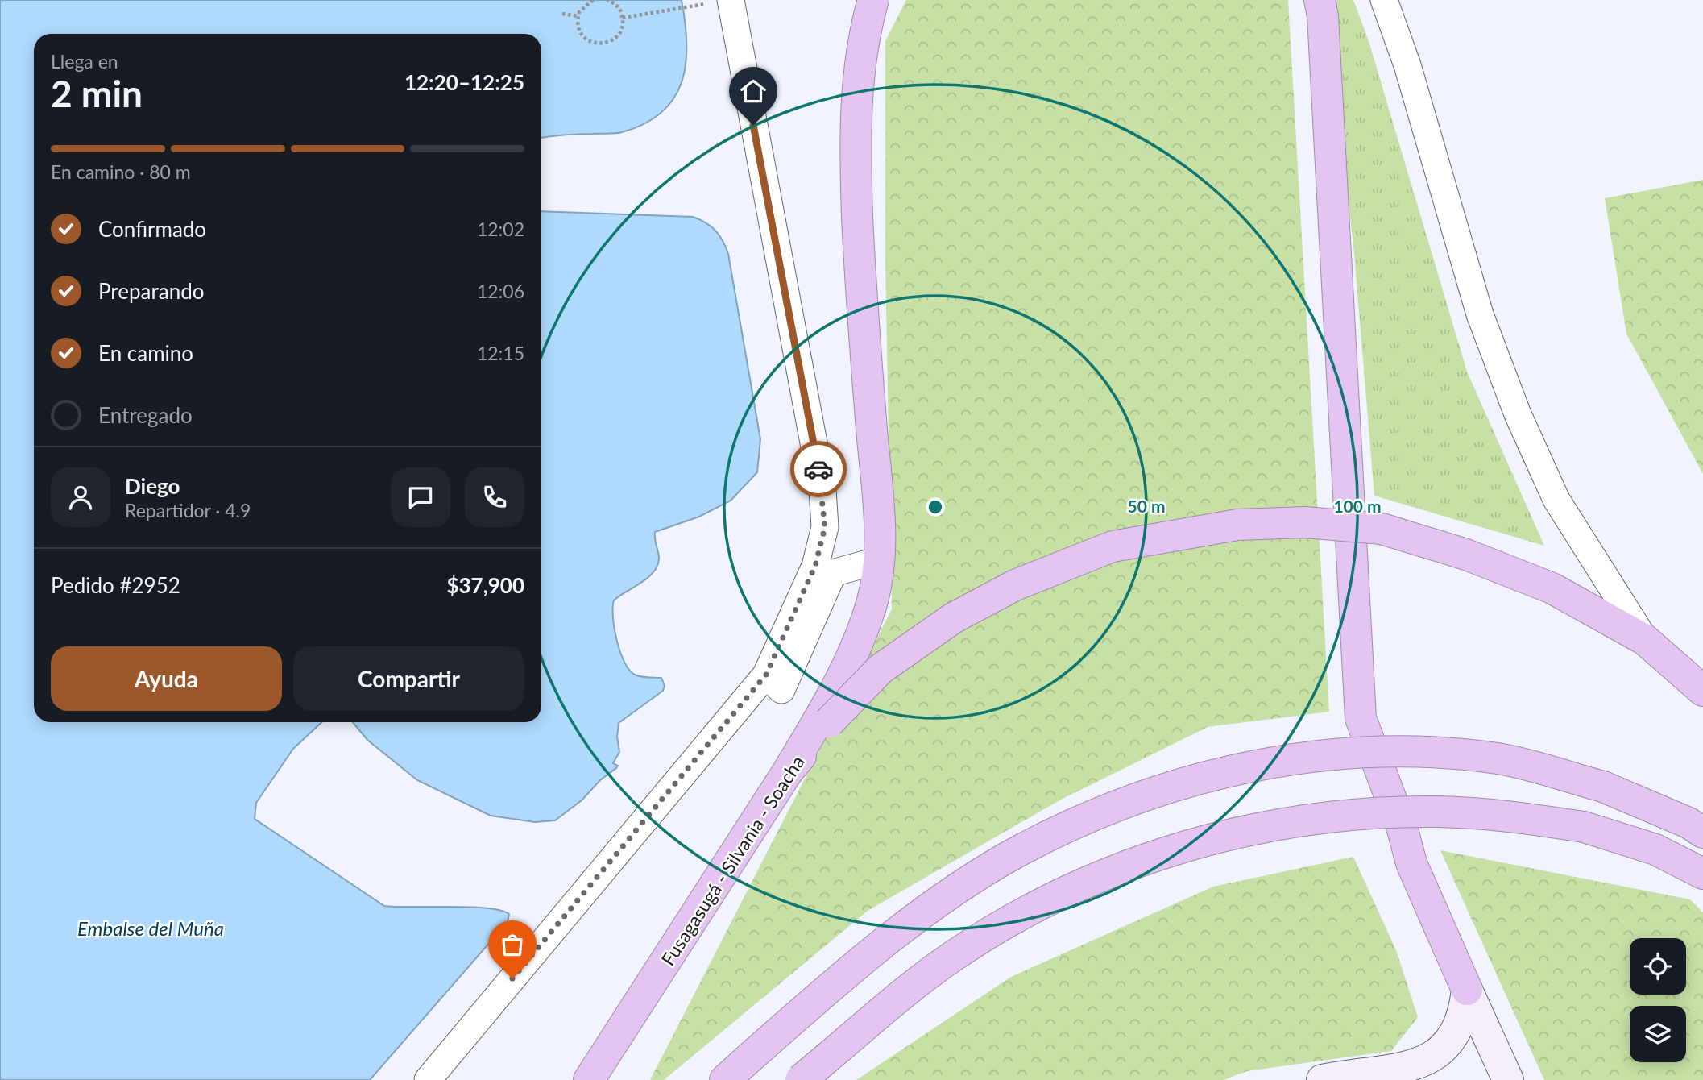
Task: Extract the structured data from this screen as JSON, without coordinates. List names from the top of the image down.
{
  "streets": {
    "highway": ["Fusagasugá - Silvania - Soacha"]
  },
  "water": ["Embalse del Muña"],
  "page": {
    "heading": ["2 min", "Llega en", "12:20–12:25"],
    "panel": [
      "Diego",
      "Repartidor · 4.9",
      "Pedido #2952",
      "$37,900"
    ],
    "bar": "En camino · 80 m",
    "list": [
      ["Confirmado", "12:02"],
      ["Preparando", "12:06"],
      ["En camino", "12:15"],
      "Entregado"
    ],
    "buttons": ["Ayuda", "Compartir"]
  },
  "rings": ["50 m", "100 m"]
}
